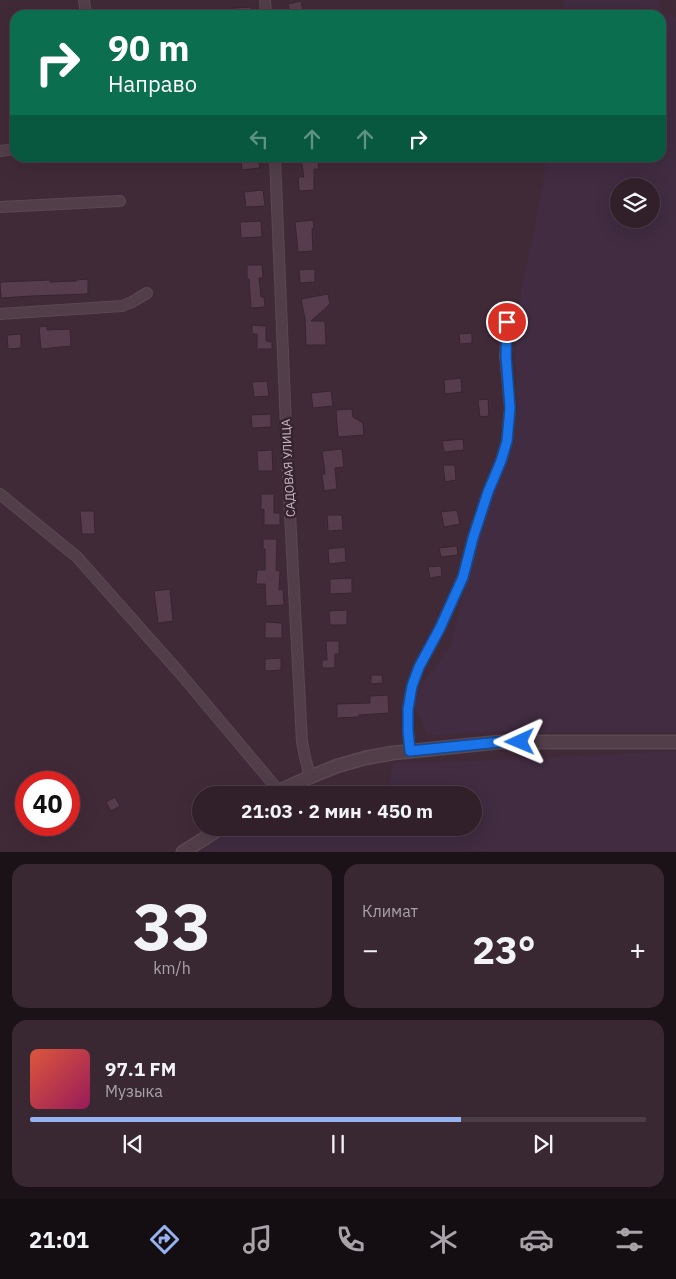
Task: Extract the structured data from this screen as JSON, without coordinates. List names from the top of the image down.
{
  "streets": {
    "street": ["САДОВАЯ УЛИЦА"]
  },
  "page": {
    "turn": ["90 m", "Направо"],
    "limit": "40",
    "trip": "21:03 · 2 мин · 450 m",
    "tile": [
      ["33", "km/h"],
      "Климат"
    ],
    "heat": ["−", "23°", "+"],
    "song": ["97.1 FM", "Музыка"],
    "tabs": "21:01"
  }
}
